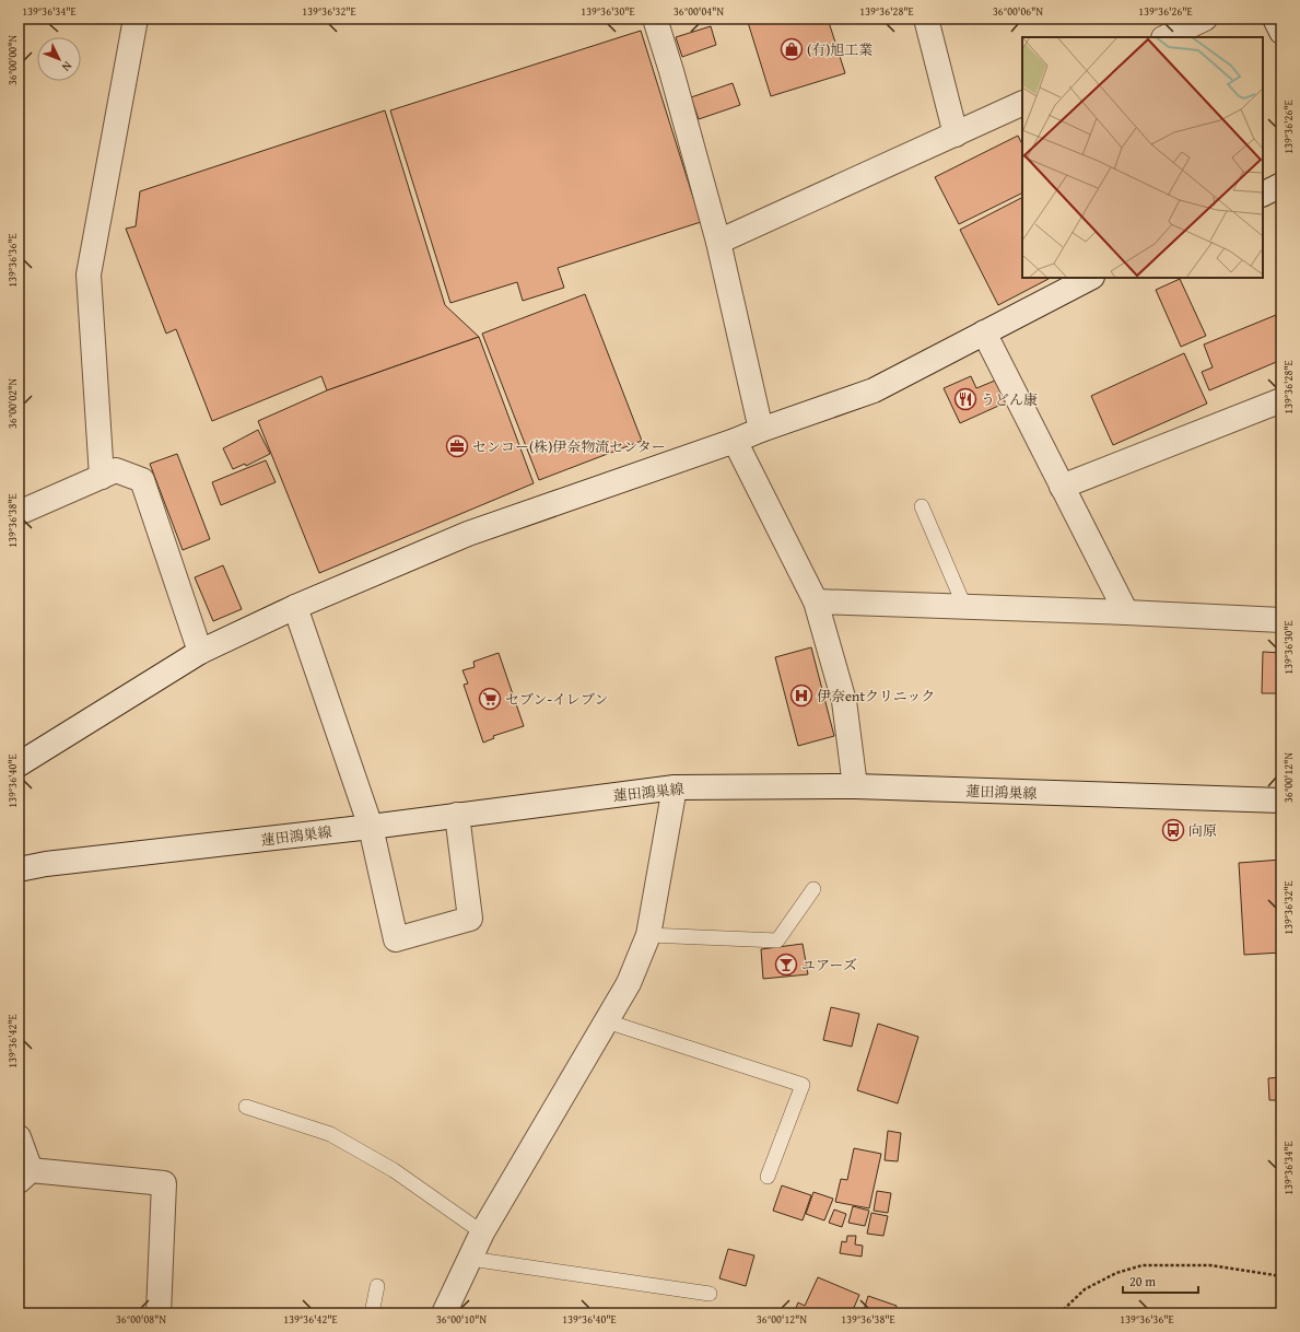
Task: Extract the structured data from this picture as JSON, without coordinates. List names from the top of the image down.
{
  "streets": {
    "street": ["蓮田鴻巣線"]
  },
  "places": {
    "shop": ["(有)旭工業"],
    "restaurant": ["うどん康"],
    "office": ["センコー(株)伊奈物流センター"],
    "hospital": ["伊奈entクリニック"],
    "supermarket": ["セブン-イレブン"],
    "bus stop": ["向原"],
    "bar": ["ユアーズ"]
  },
  "scale_bar": "20 m",
  "north": "bottom right",
  "coordinates": [
    "139°36'34\"E",
    "139°36'32\"E",
    "139°36'30\"E",
    "36°00'04\"N",
    "139°36'28\"E",
    "36°00'06\"N",
    "139°36'26\"E",
    "36°00'00\"N",
    "139°36'36\"E",
    "36°00'02\"N",
    "139°36'38\"E",
    "36°00'12\"N",
    "139°36'40\"E",
    "139°36'42\"E",
    "36°00'08\"N",
    "36°00'10\"N"
  ]
}
